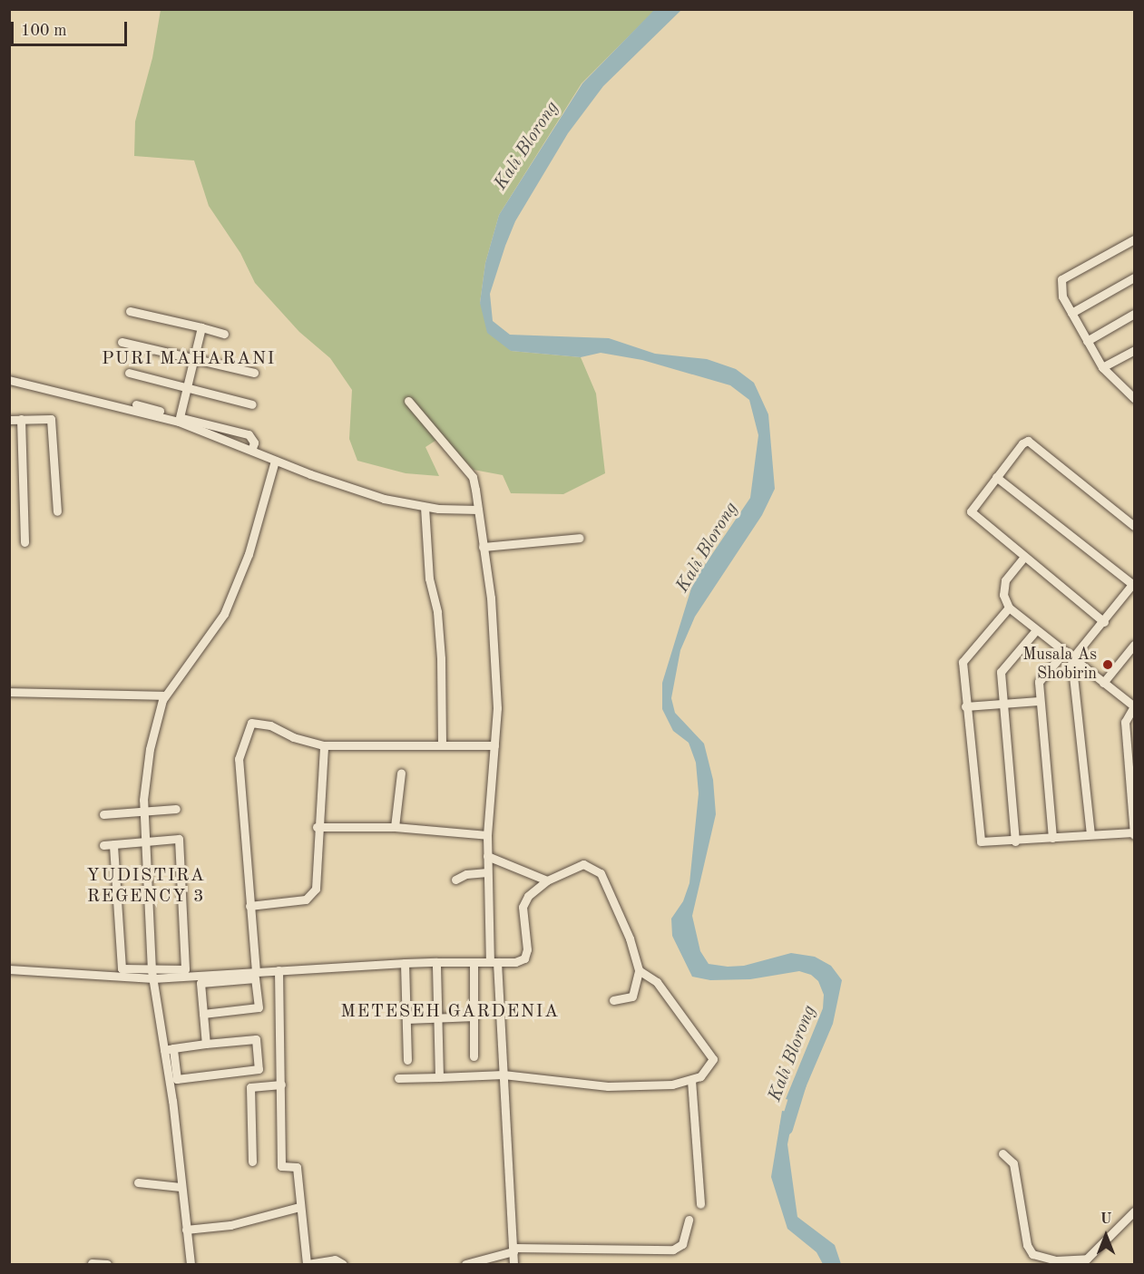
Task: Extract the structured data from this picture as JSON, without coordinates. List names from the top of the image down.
{
  "districts": ["PURI MAHARANI", "YUDISTIRA REGENCY 3", "METESEH GARDENIA"],
  "water": ["Kali Blorong"],
  "places": ["Musala As Shobirin"],
  "scale_bar": "100 m",
  "north": "top"
}
